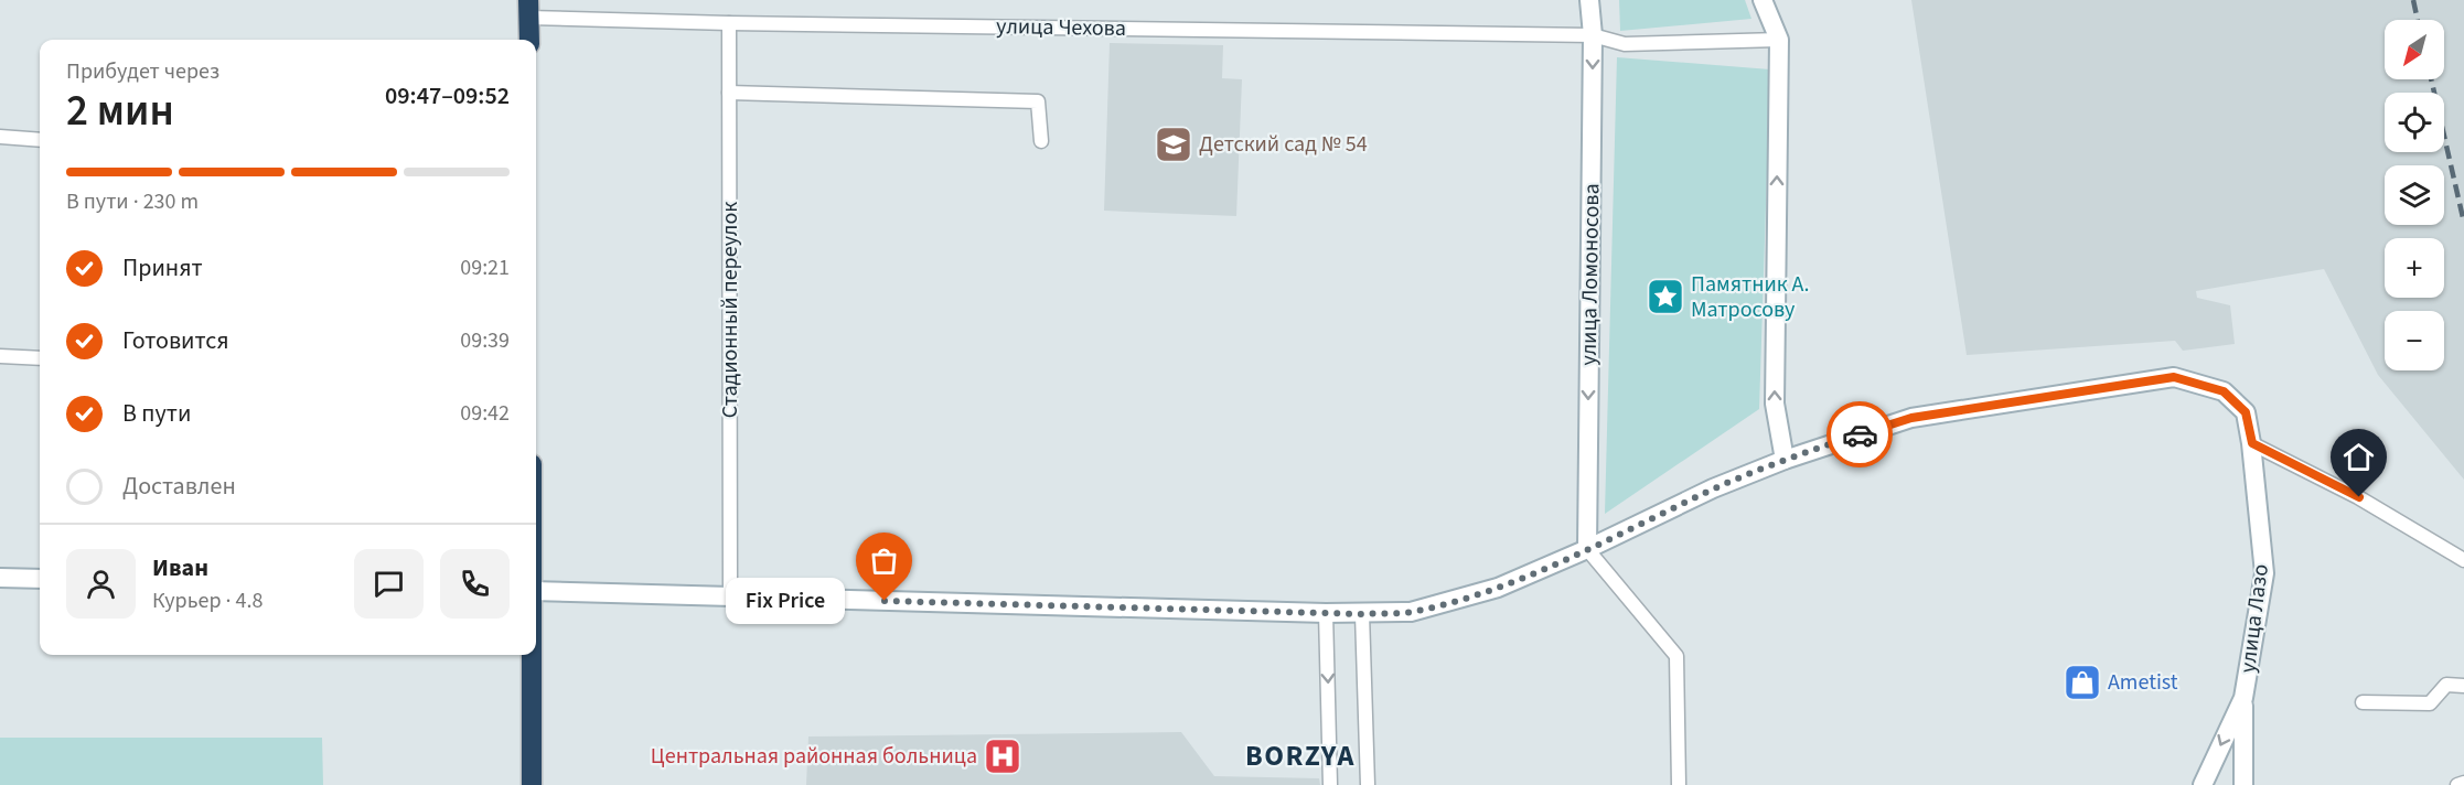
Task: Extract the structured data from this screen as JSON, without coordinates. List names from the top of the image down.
{
  "streets": {
    "street": [
      "улица Чехова",
      "улица Ломоносова",
      "Стадионный переулок",
      "улица Лазо"
    ]
  },
  "crossings": [
    ["улица Чехова", "улица Ломоносова"],
    ["улица Чехова", "Стадионный переулок"],
    ["улица Ломоносова", "улица Лазо"],
    ["Стадионный переулок", "улица Лазо"]
  ],
  "one_way": ["улица Ломоносова"],
  "districts": ["BORZYA"],
  "places": {
    "school or university": ["Детский сад № 54"],
    "place": ["Памятник А. Матросову"],
    "other": ["Fix Price"],
    "shop": ["Ametist"],
    "hospital": ["Центральная районная больница"]
  },
  "north": "bottom left",
  "page": {
    "map_buttons": ["+", "−"],
    "heading": ["2 мин", "Прибудет через", "09:47–09:52"],
    "panel": ["Иван", "Курьер · 4.8"],
    "bar": "В пути · 230 m",
    "list": [
      ["Принят", "09:21"],
      ["Готовится", "09:39"],
      ["В пути", "09:42"],
      "Доставлен"
    ],
    "bubble": "Fix Price"
  }
}
